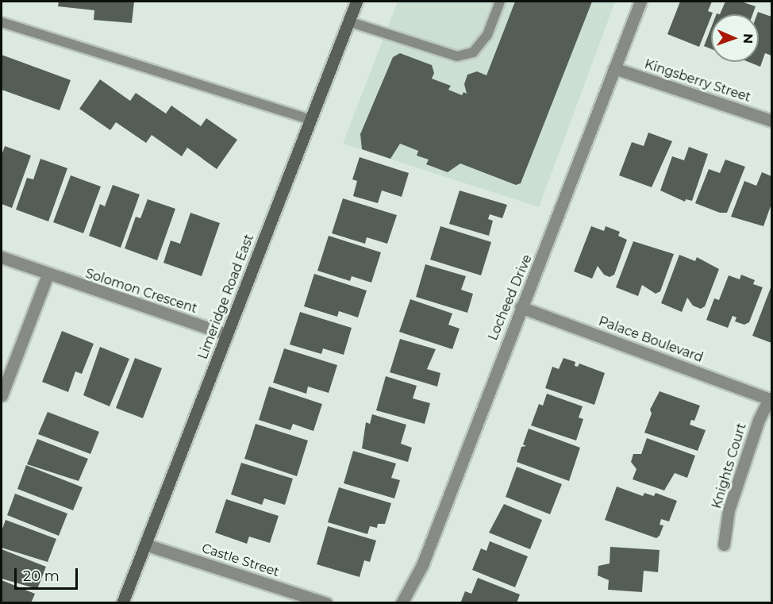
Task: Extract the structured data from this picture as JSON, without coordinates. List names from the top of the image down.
{
  "streets": {
    "street": [
      "Kingsberry Street",
      "Solomon Crescent",
      "Limeridge Road East",
      "Locheed Drive",
      "Palace Boulevard",
      "Knights Court",
      "Castle Street"
    ]
  },
  "crossings": [
    ["Kingsberry Street", "Locheed Drive"],
    ["Solomon Crescent", "Limeridge Road East"],
    ["Limeridge Road East", "Castle Street"],
    ["Locheed Drive", "Palace Boulevard"],
    ["Palace Boulevard", "Knights Court"]
  ],
  "scale_bar": "20 m",
  "north": "right"
}
